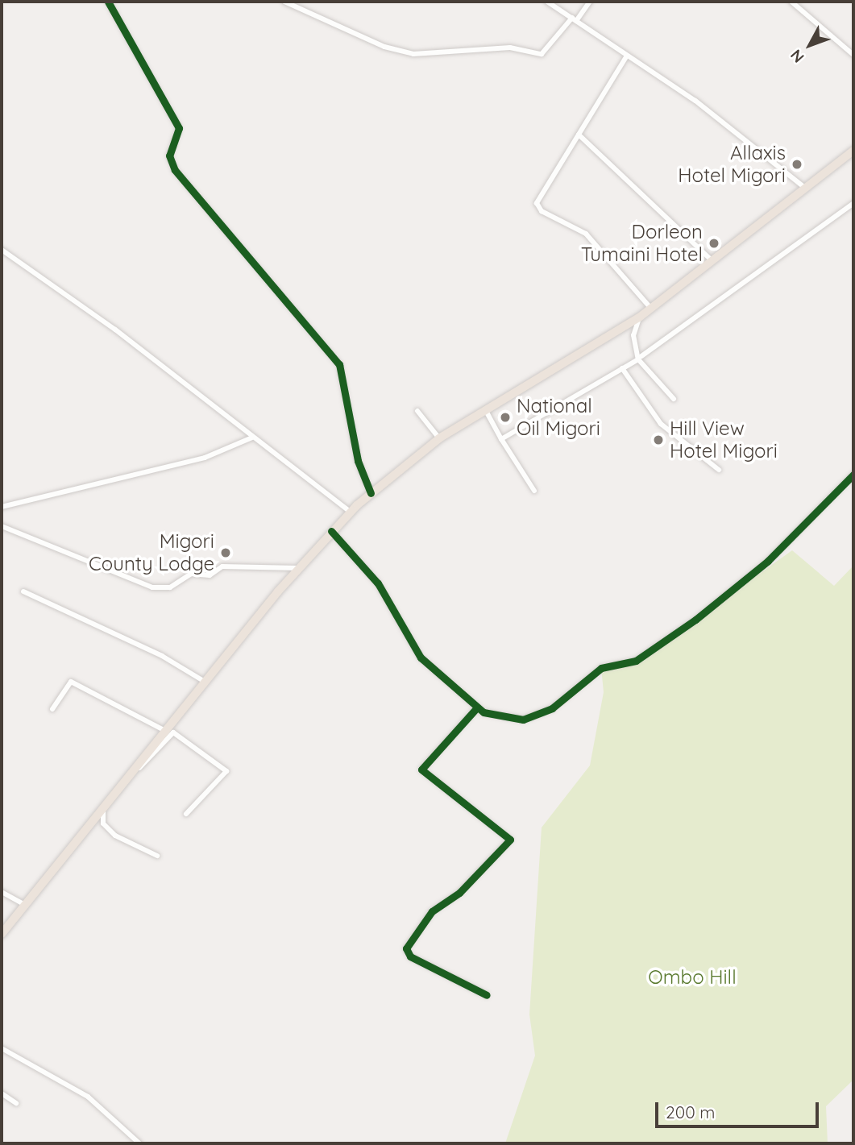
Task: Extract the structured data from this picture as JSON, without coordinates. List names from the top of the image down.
{
  "parks": ["Ombo Hill"],
  "places": [
    "Allaxis Hotel Migori",
    "Dorleon Tumaini Hotel",
    "National Oil Migori",
    "Hill View Hotel Migori",
    "Migori County Lodge"
  ],
  "scale_bar": "200 m",
  "north": "bottom left"
}
